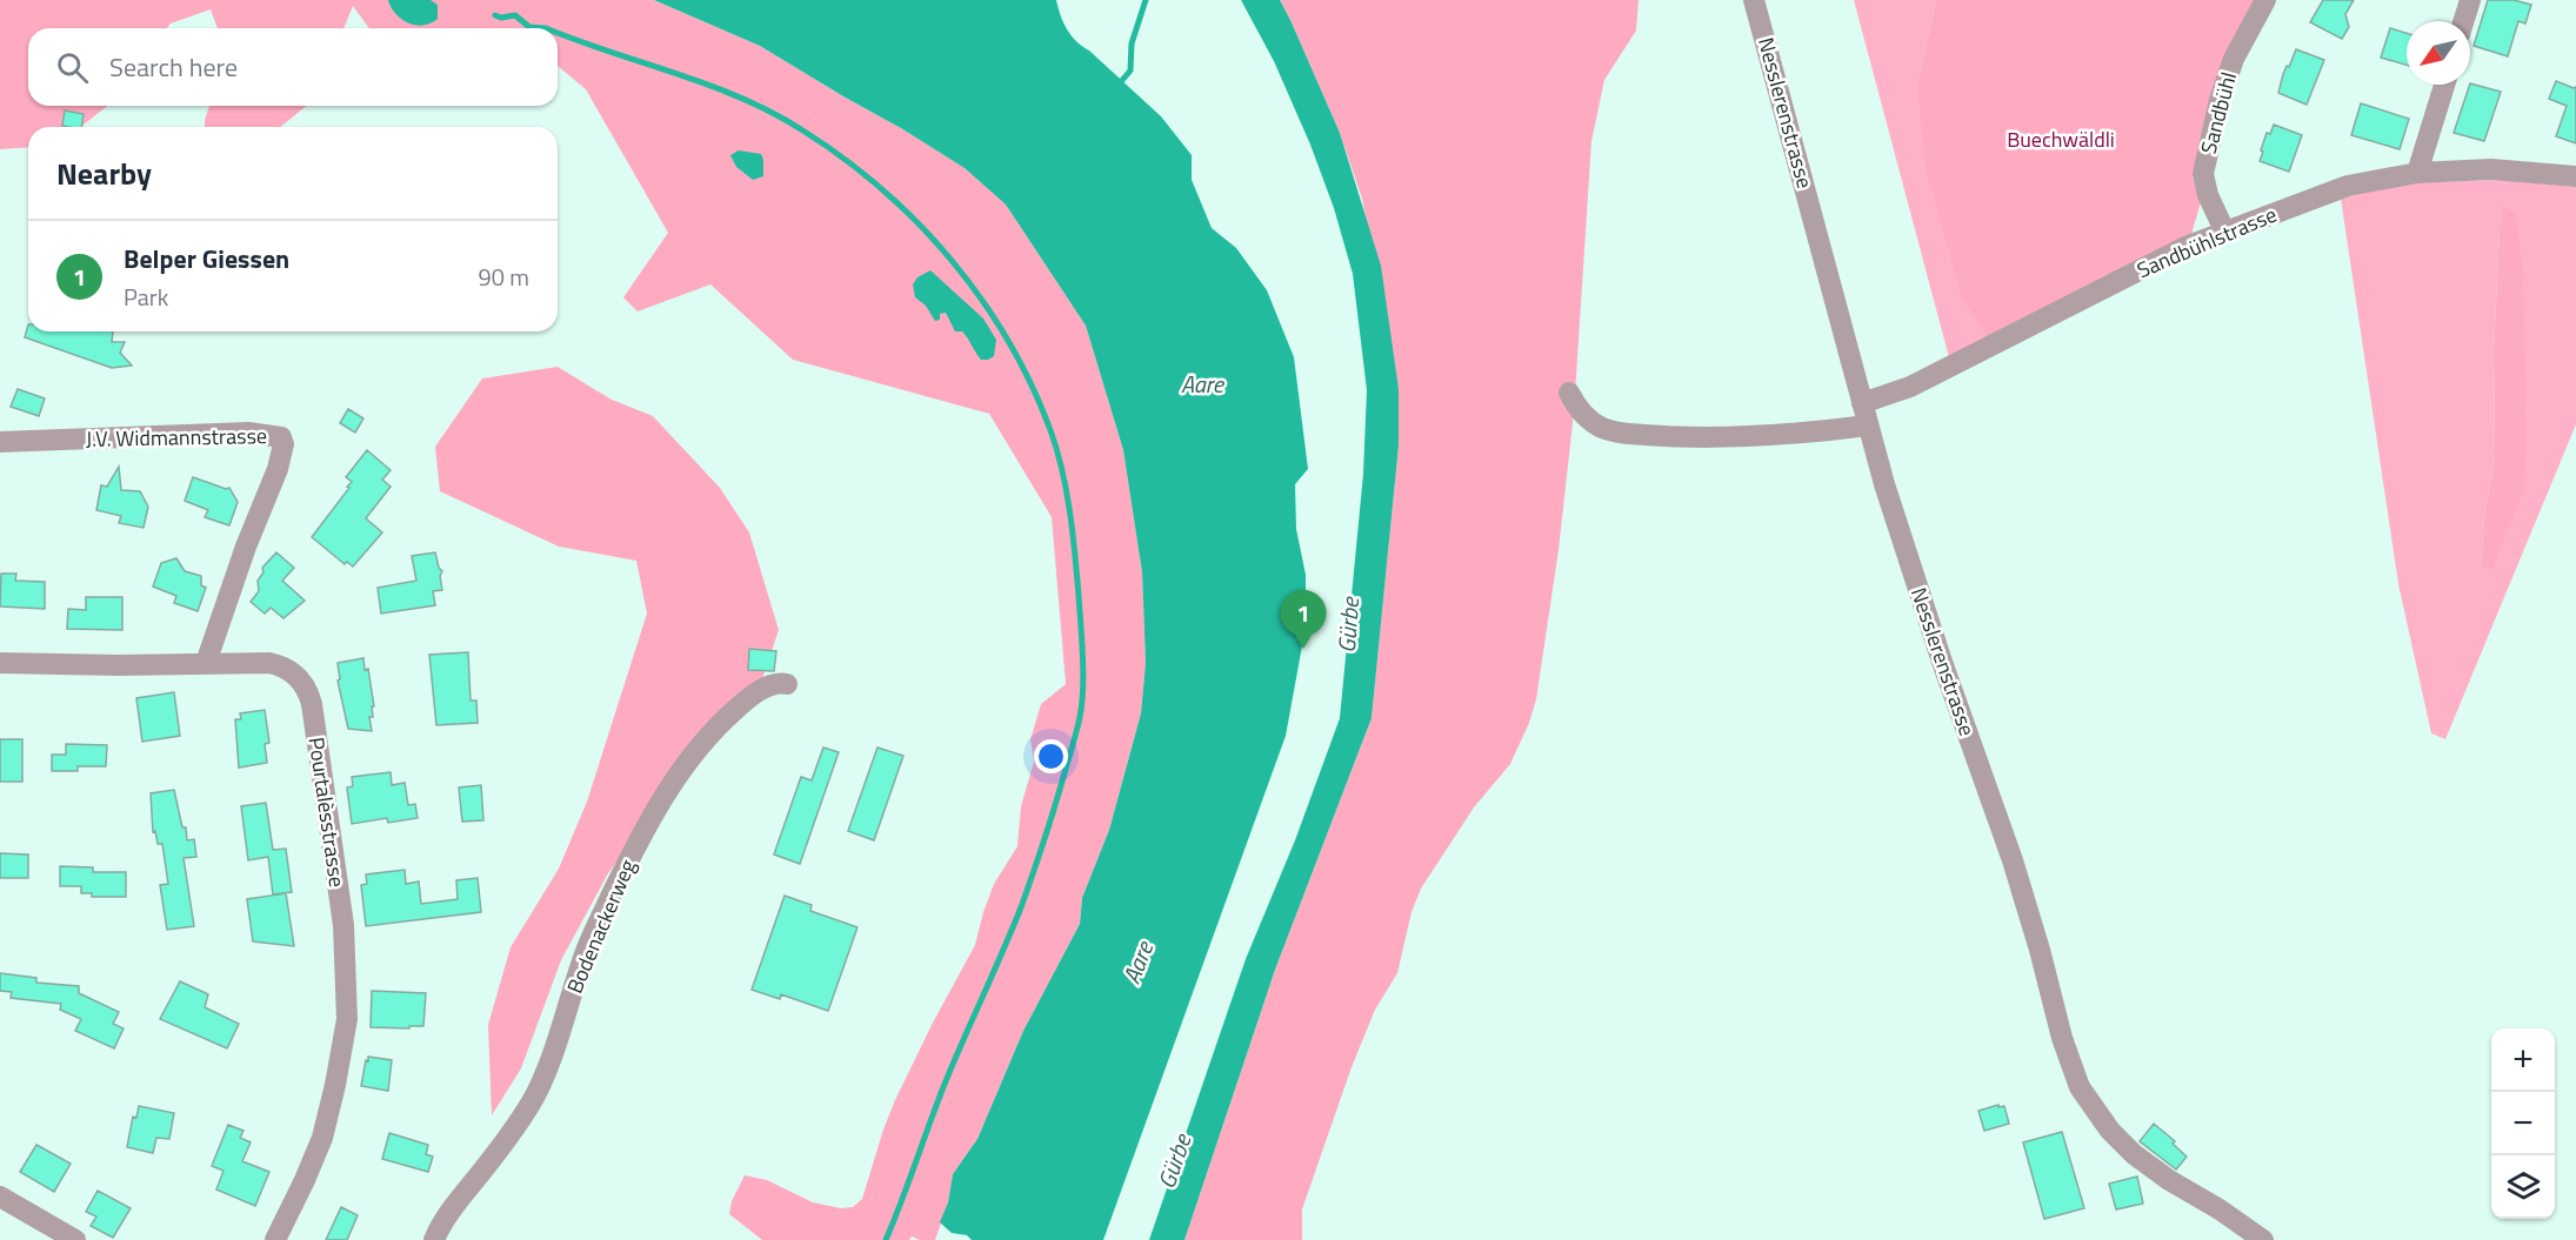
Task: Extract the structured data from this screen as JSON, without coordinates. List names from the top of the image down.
{
  "streets": {
    "street": [
      "Nesslerenstrasse",
      "Sandbühl",
      "Sandbühlstrasse",
      "J.V. Widmannstrasse",
      "Pourtalèsstrasse",
      "Bodenackerweg"
    ]
  },
  "crossings": [
    ["Nesslerenstrasse", "Sandbühlstrasse"],
    ["Sandbühl", "Sandbühlstrasse"],
    ["J.V. Widmannstrasse", "Pourtalèsstrasse"]
  ],
  "water": ["Aare", "Gürbe"],
  "parks": ["Buechwäldli"],
  "north": "bottom left",
  "page": {
    "search": "Search here",
    "heading": "Nearby",
    "list": [
      {
        "mark": "1",
        "name": "Belper Giessen",
        "note": "Park",
        "value": "90 m"
      }
    ],
    "pins": "1",
    "map_buttons": ["+", "−"]
  }
}
